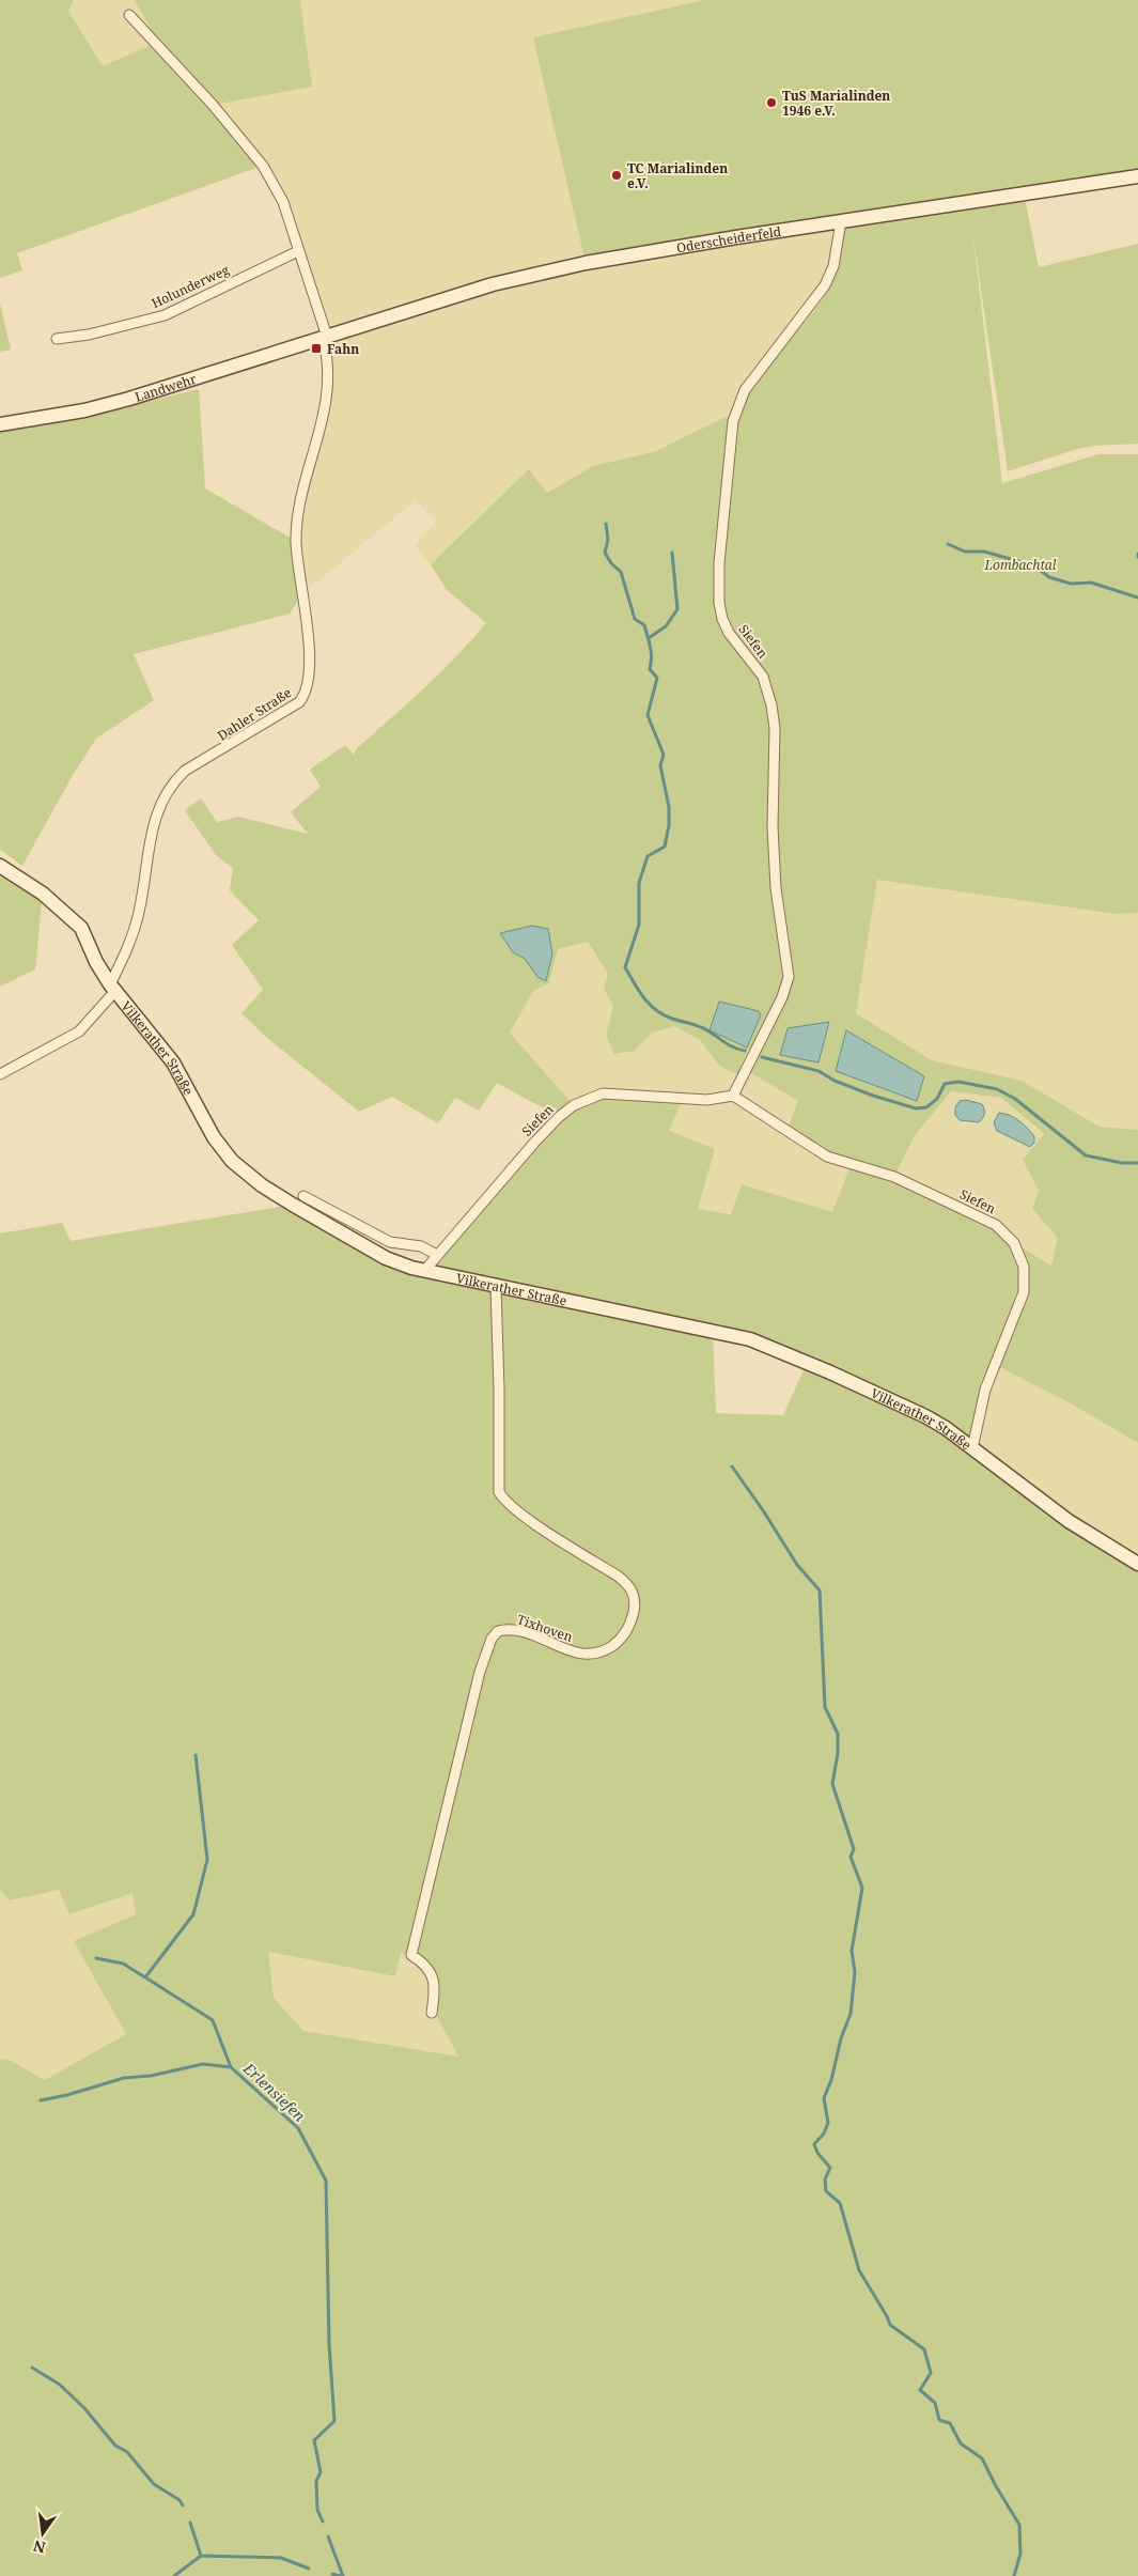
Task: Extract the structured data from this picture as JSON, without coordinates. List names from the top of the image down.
{
  "streets": {
    "street": [
      "Oderscheiderfeld",
      "Holunderweg",
      "Landwehr",
      "Siefen",
      "Dahler Straße",
      "Vilkerather Straße",
      "Tixhoven"
    ]
  },
  "crossings": [
    ["Oderscheiderfeld", "Landwehr"],
    ["Oderscheiderfeld", "Siefen"],
    ["Oderscheiderfeld", "Dahler Straße"],
    ["Landwehr", "Dahler Straße"],
    ["Siefen", "Vilkerather Straße"],
    ["Dahler Straße", "Vilkerather Straße"],
    ["Vilkerather Straße", "Tixhoven"]
  ],
  "water": ["Erlensiefen"],
  "parks": ["Lombachtal"],
  "places": {
    "other": ["TuS Marialinden 1946 e.V.", "TC Marialinden e.V."],
    "transit": ["Fahn"]
  },
  "north": "bottom"
}
